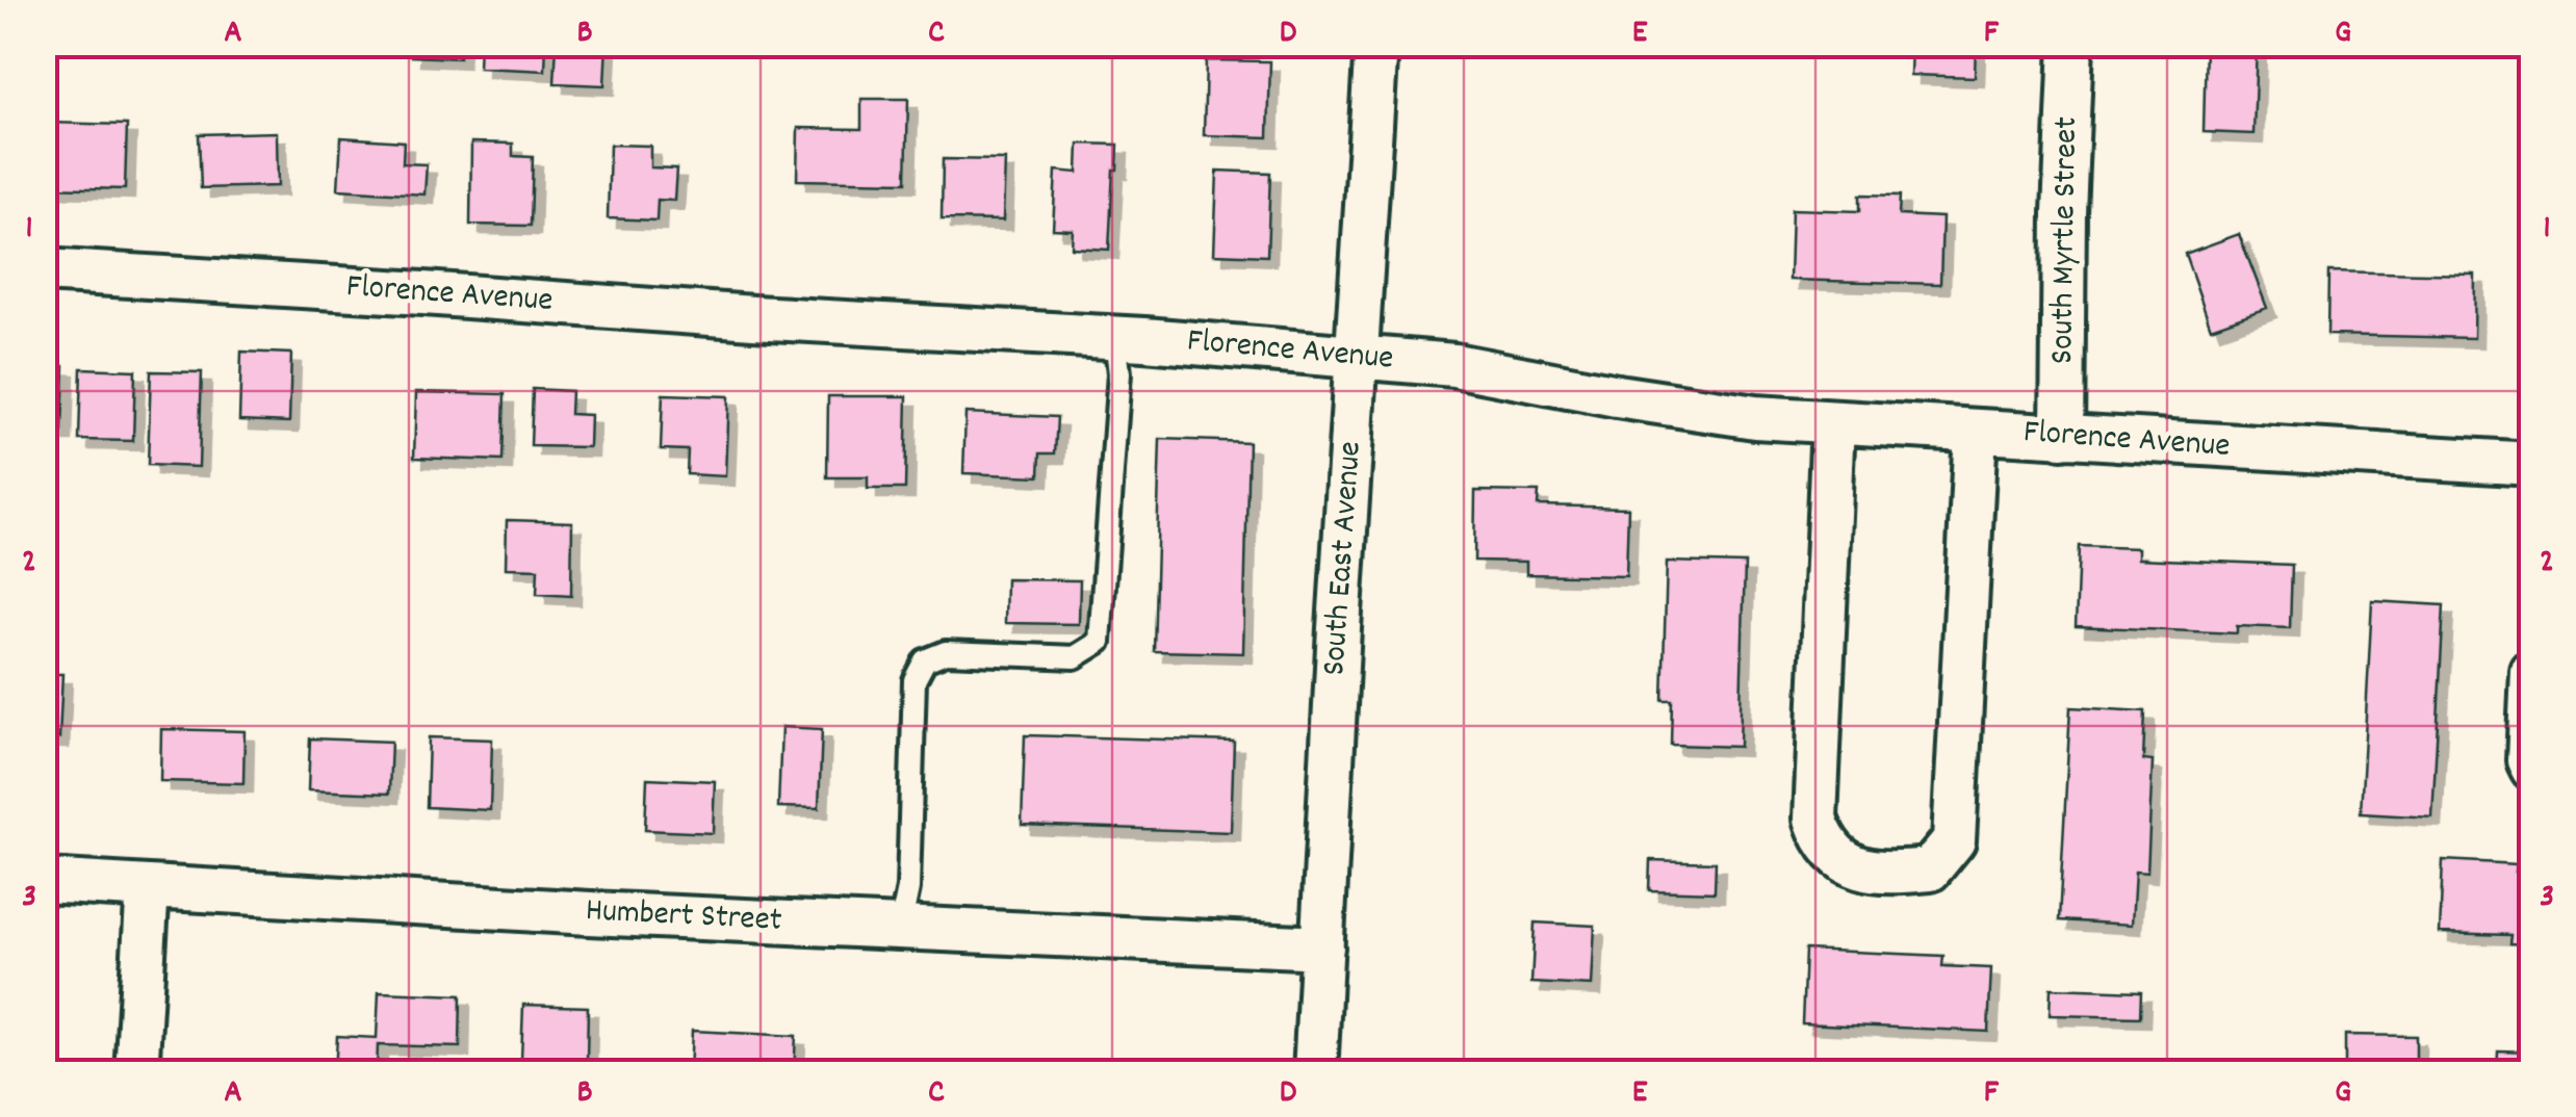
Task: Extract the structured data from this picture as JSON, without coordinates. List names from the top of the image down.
{
  "streets": {
    "street": [
      "South Myrtle Street",
      "Florence Avenue",
      "South East Avenue",
      "Humbert Street"
    ]
  },
  "crossings": [
    ["South Myrtle Street", "Florence Avenue"],
    ["Florence Avenue", "South East Avenue"],
    ["South East Avenue", "Humbert Street"]
  ],
  "grid": {
    "columns": [
      "A",
      "B",
      "C",
      "D",
      "E",
      "F",
      "G"
    ],
    "rows": ["1", "2", "3"]
  }
}
